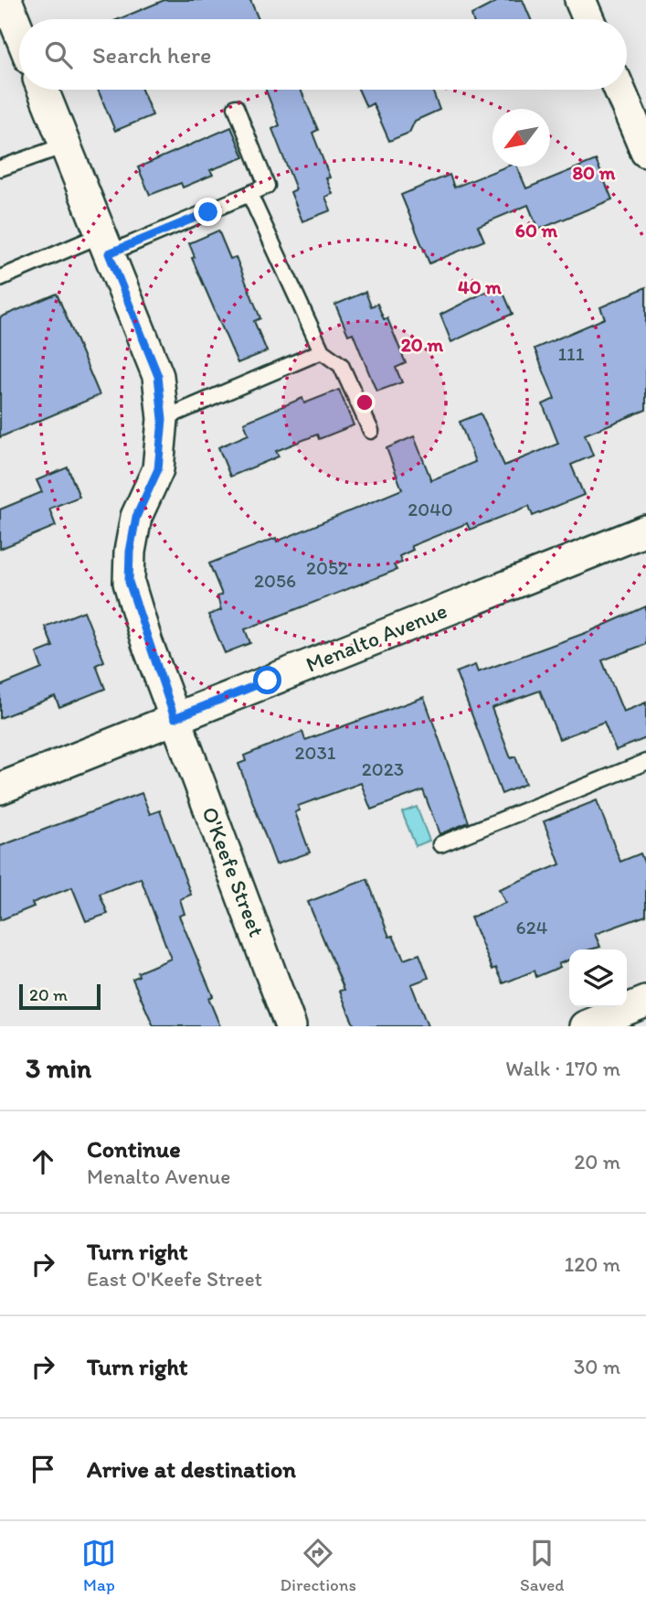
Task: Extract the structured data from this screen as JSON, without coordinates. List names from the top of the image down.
{
  "streets": {
    "street": ["Menalto Avenue", "O'Keefe Street"]
  },
  "crossings": [
    ["Menalto Avenue", "O'Keefe Street"]
  ],
  "house_numbers": [
    "111",
    "2040",
    "2052",
    "2056",
    "2031",
    "2023",
    "624"
  ],
  "scale_bar": "20 m",
  "north": "bottom left",
  "page": {
    "search": "Search here",
    "scale": "20 m",
    "heading": ["3 min", "Walk · 170 m"],
    "list": [
      ["Continue", "Menalto Avenue", "20 m"],
      ["Turn right", "East O'Keefe Street", "120 m"],
      ["Turn right", "30 m"],
      "Arrive at destination"
    ],
    "nav": ["Map", "Directions", "Saved"]
  },
  "rings": [
    "80 m",
    "60 m",
    "40 m",
    "20 m"
  ]
}
